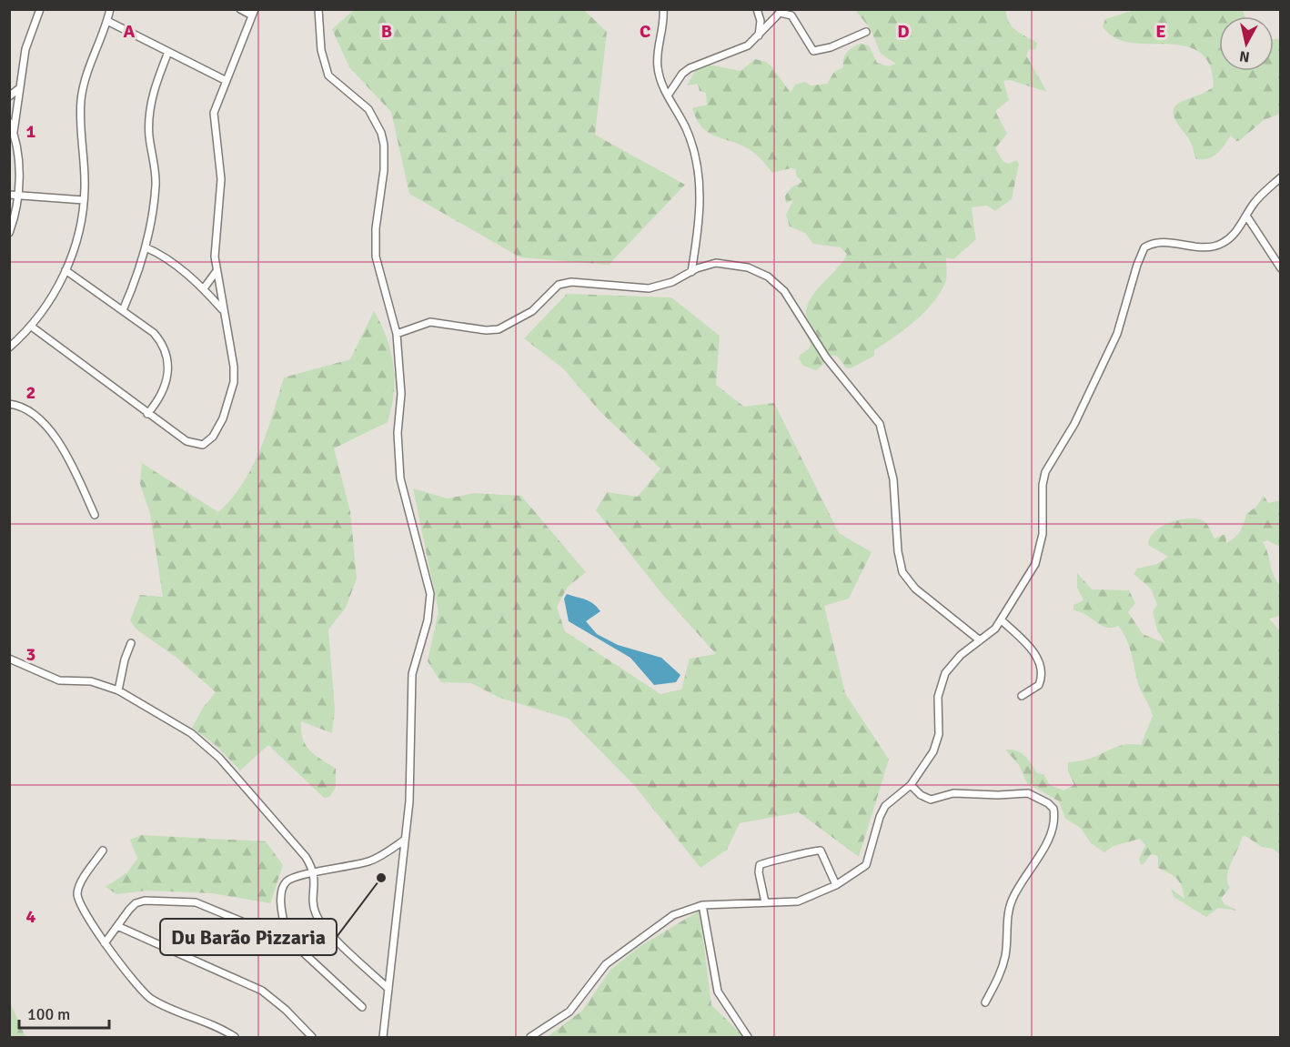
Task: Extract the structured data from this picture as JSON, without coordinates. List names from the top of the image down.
{
  "places": ["Du Barão Pizzaria"],
  "scale_bar": "100 m",
  "north": "bottom",
  "grid": {
    "columns": [
      "A",
      "B",
      "C",
      "D",
      "E"
    ],
    "rows": [
      "1",
      "2",
      "3",
      "4"
    ]
  }
}
